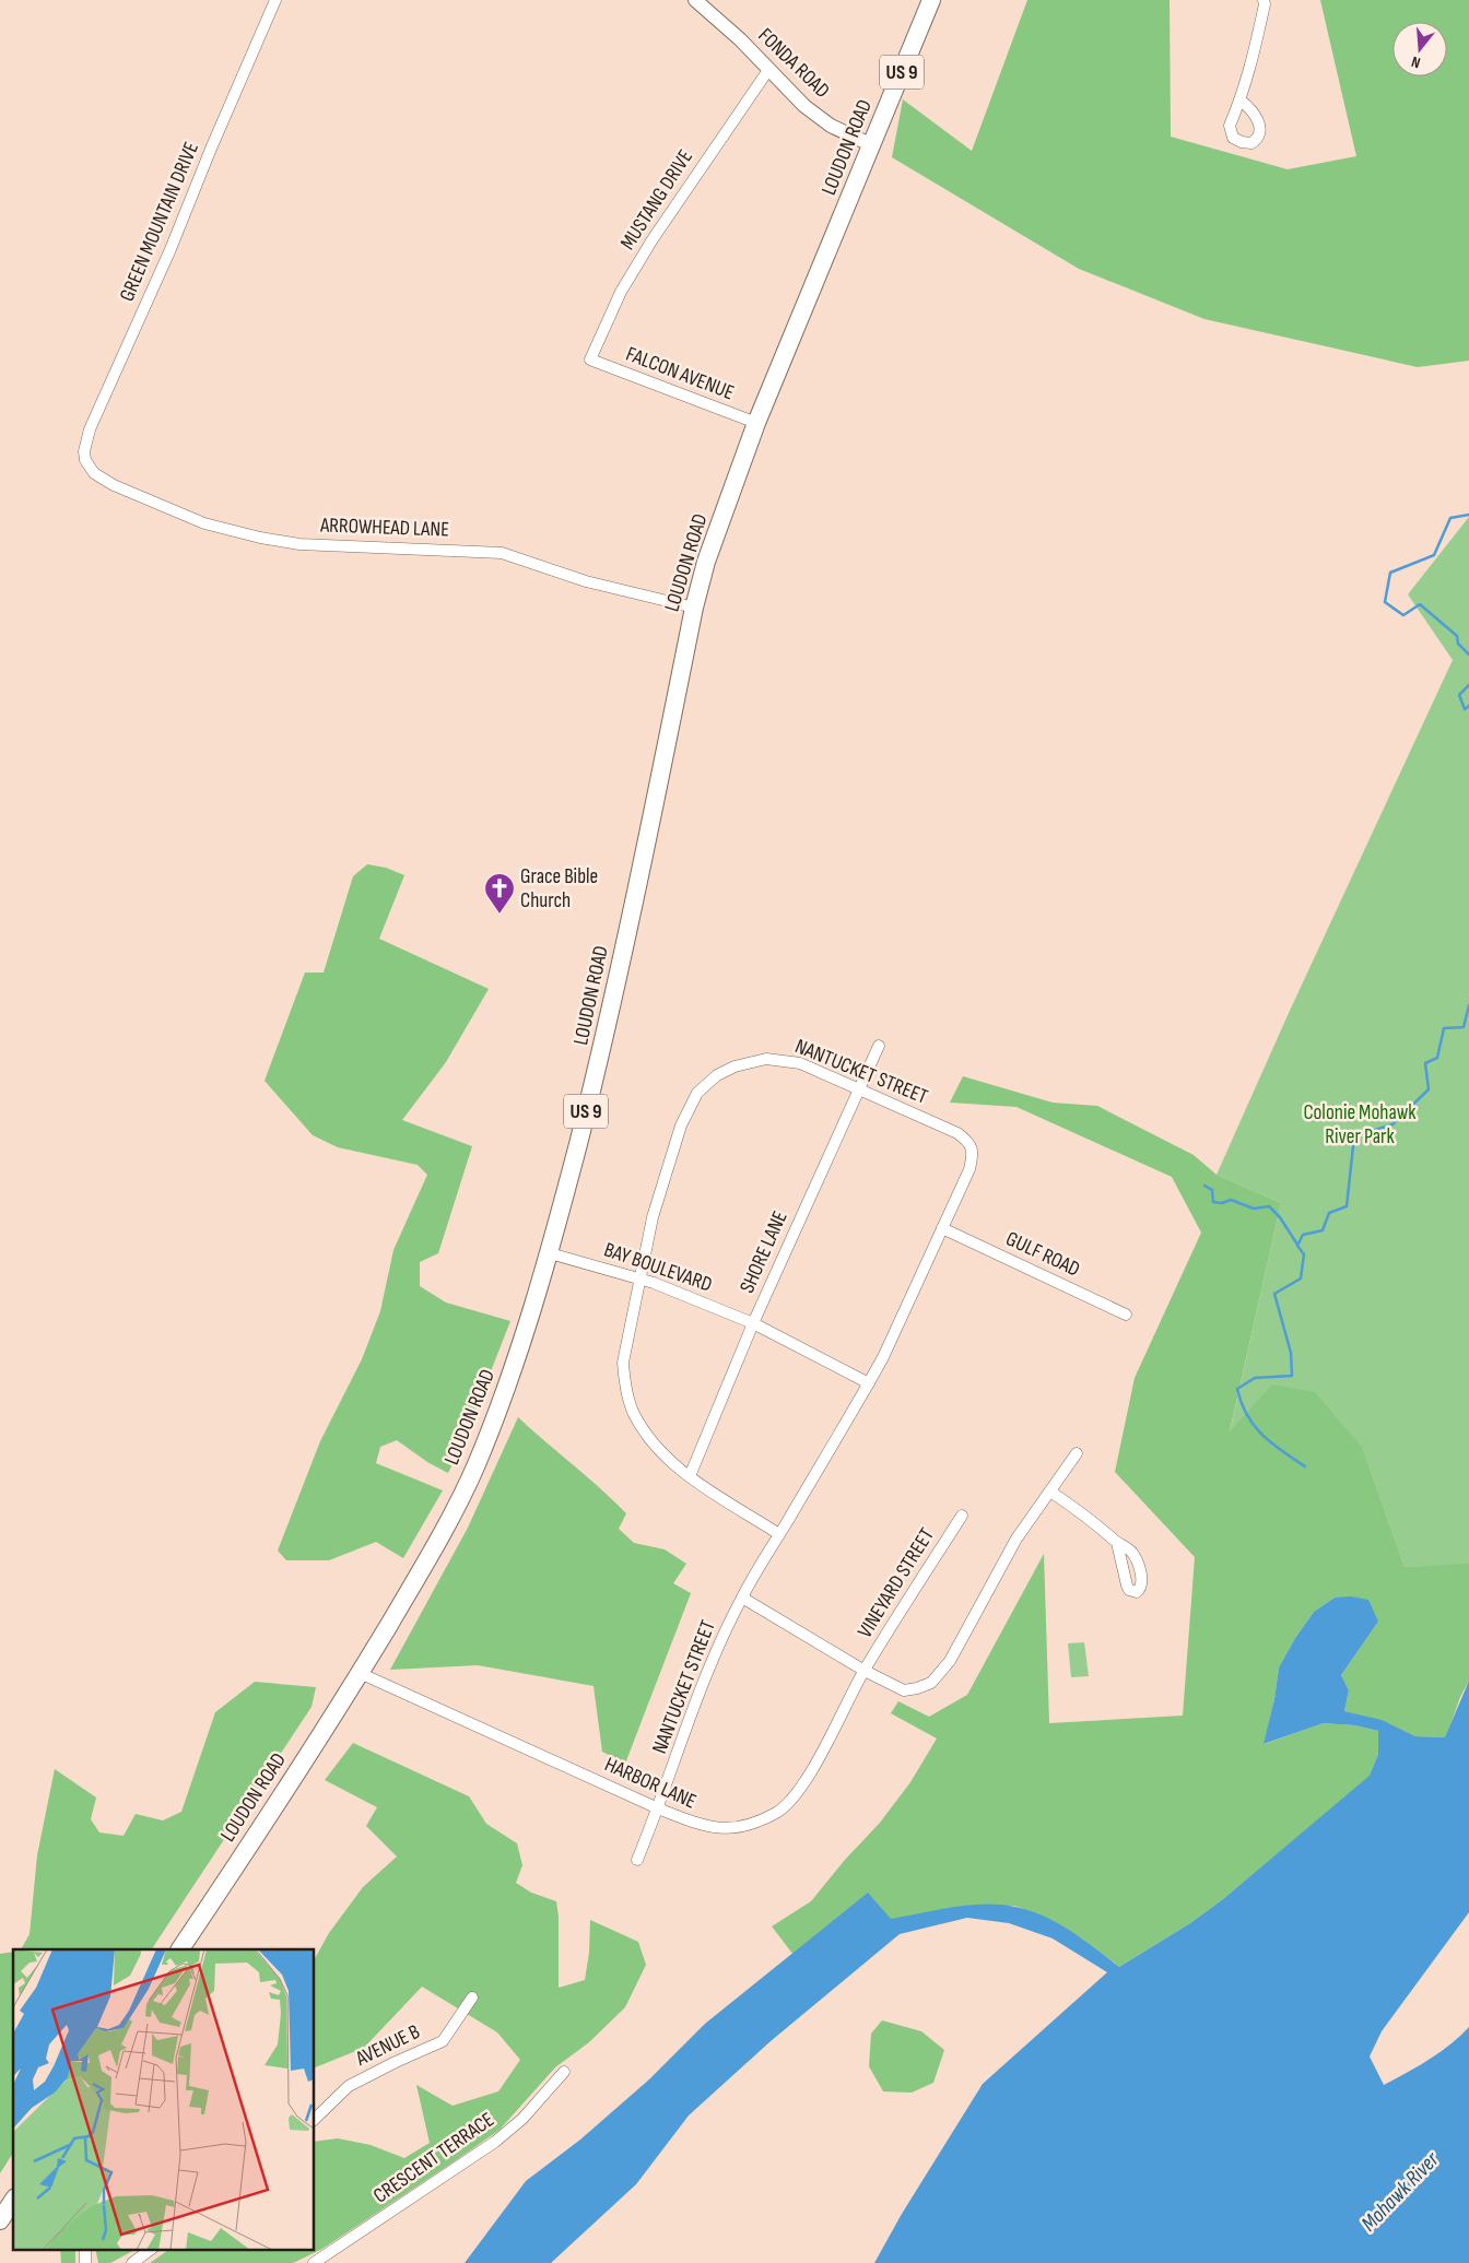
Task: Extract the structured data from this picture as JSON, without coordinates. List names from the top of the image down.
{
  "streets": {
    "main road": ["US 9", "LOUDON ROAD"],
    "street": [
      "FONDA ROAD",
      "MUSTANG DRIVE",
      "GREEN MOUNTAIN DRIVE",
      "FALCON AVENUE",
      "ARROWHEAD LANE",
      "NANTUCKET STREET",
      "SHORE LANE",
      "GULF ROAD",
      "BAY BOULEVARD",
      "VINEYARD STREET",
      "HARBOR LANE",
      "AVENUE B",
      "CRESCENT TERRACE"
    ]
  },
  "crossings": [
    ["FONDA ROAD", "LOUDON ROAD"],
    ["FONDA ROAD", "MUSTANG DRIVE"],
    ["LOUDON ROAD", "FALCON AVENUE"],
    ["LOUDON ROAD", "ARROWHEAD LANE"],
    ["LOUDON ROAD", "BAY BOULEVARD"],
    ["LOUDON ROAD", "HARBOR LANE"],
    ["MUSTANG DRIVE", "FALCON AVENUE"],
    ["GREEN MOUNTAIN DRIVE", "ARROWHEAD LANE"],
    ["NANTUCKET STREET", "SHORE LANE"],
    ["NANTUCKET STREET", "GULF ROAD"],
    ["NANTUCKET STREET", "BAY BOULEVARD"],
    ["NANTUCKET STREET", "VINEYARD STREET"],
    ["NANTUCKET STREET", "HARBOR LANE"],
    ["SHORE LANE", "BAY BOULEVARD"],
    ["VINEYARD STREET", "HARBOR LANE"]
  ],
  "water": ["Mohawk River"],
  "parks": ["Colonie Mohawk River Park"],
  "places": {
    "church": ["Grace Bible Church"]
  },
  "north": "bottom"
}
